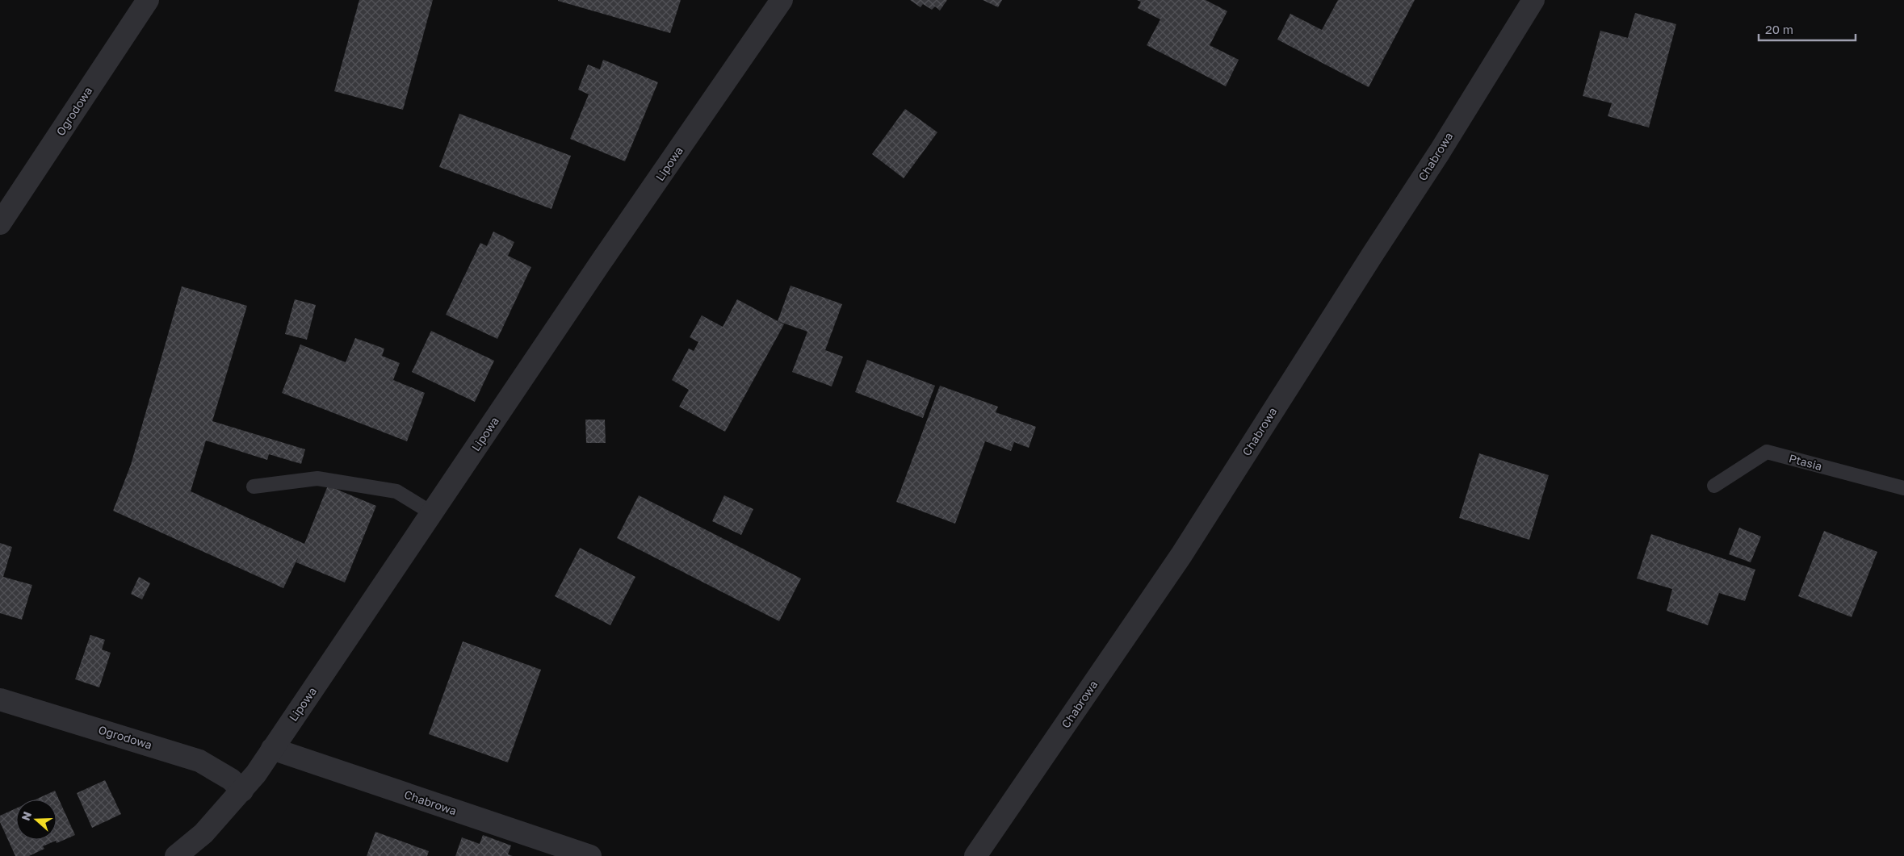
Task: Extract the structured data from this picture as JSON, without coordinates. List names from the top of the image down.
{
  "streets": {
    "street": ["Ogrodowa", "Chabrowa", "Lipowa"],
    "lane": ["Ptasia"]
  },
  "crossings": [
    ["Ogrodowa", "Lipowa"],
    ["Chabrowa", "Lipowa"]
  ],
  "scale_bar": "20 m",
  "north": "left"
}
